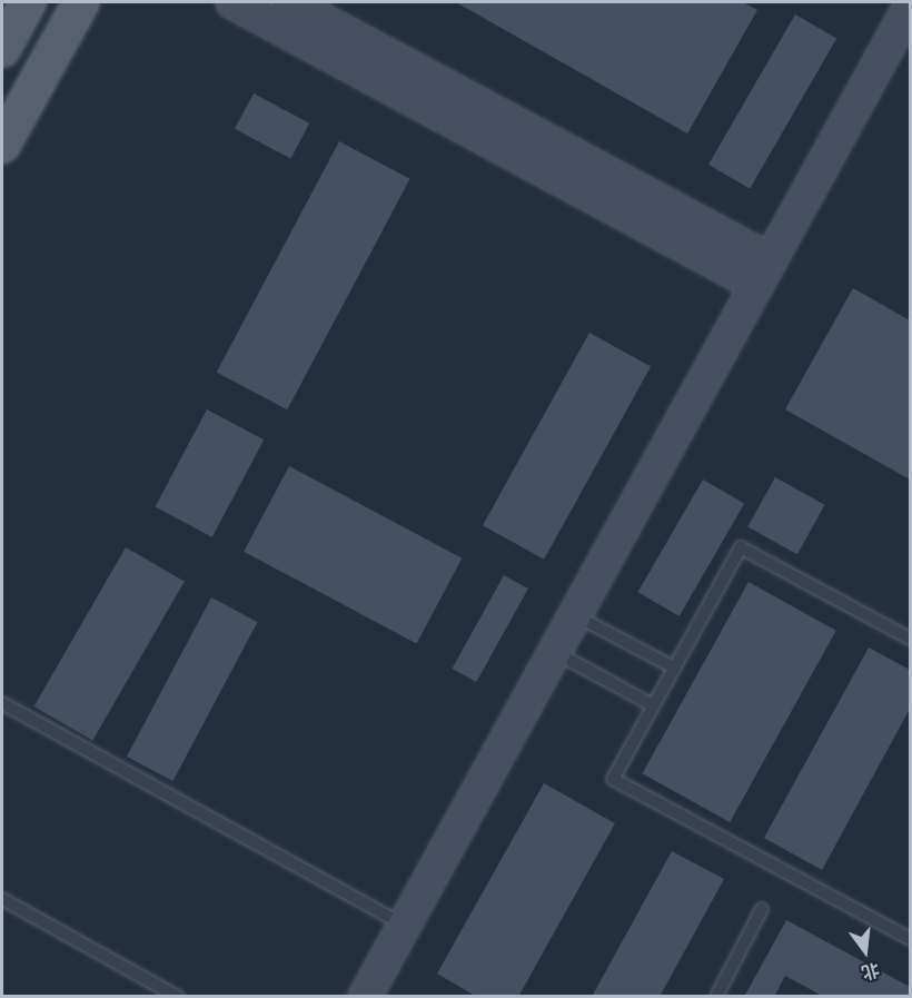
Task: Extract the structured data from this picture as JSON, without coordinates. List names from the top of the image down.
{
  "north": "bottom"
}
